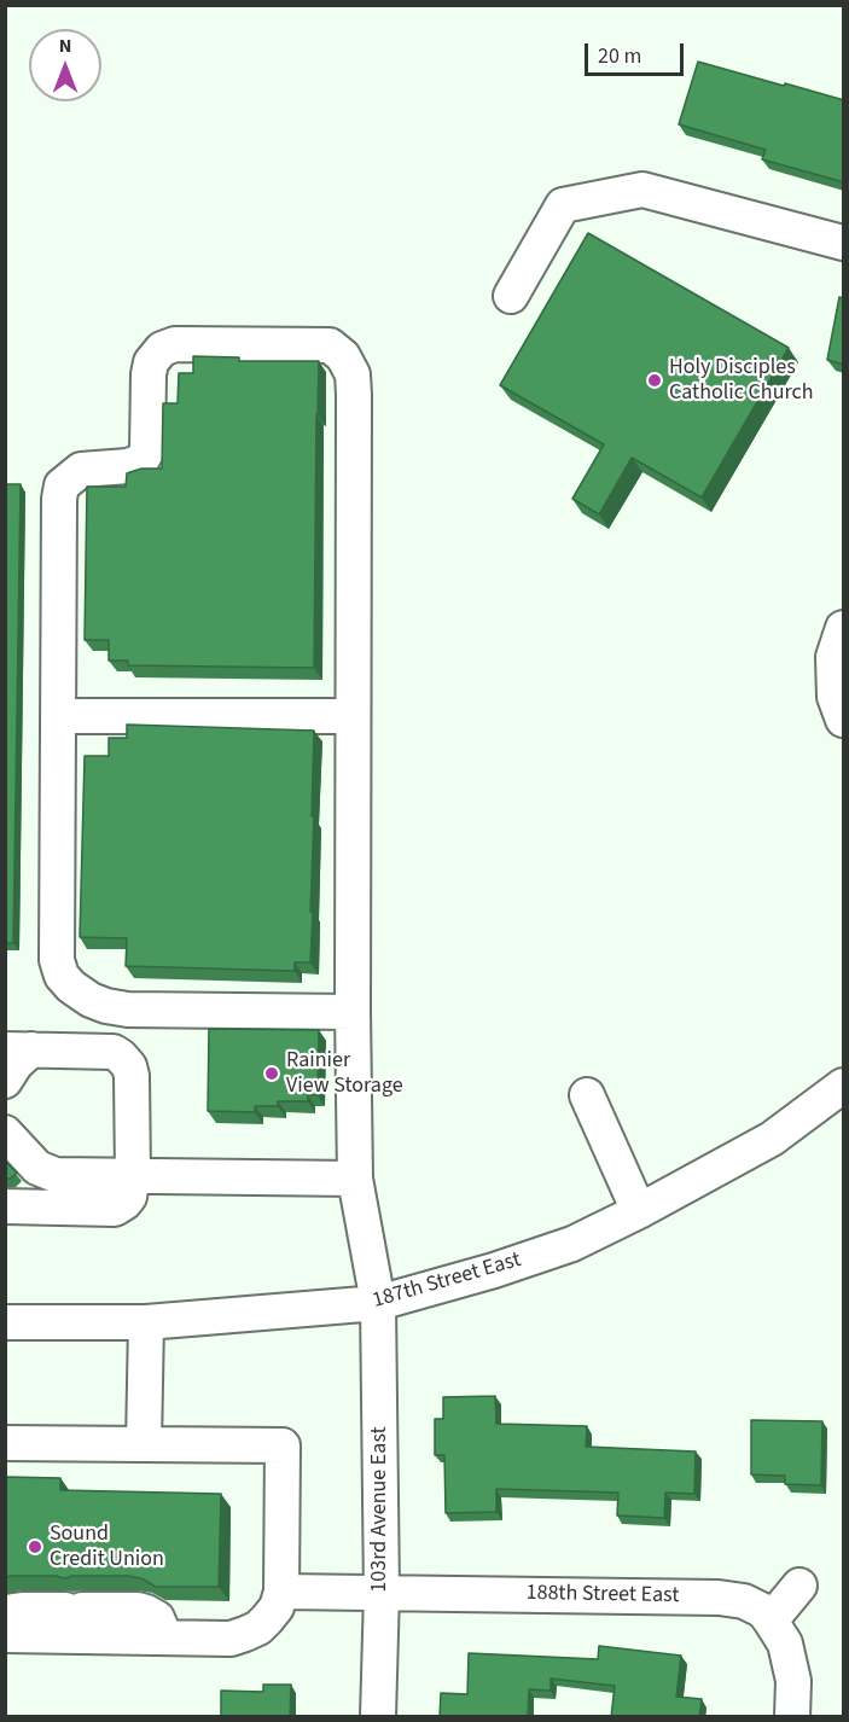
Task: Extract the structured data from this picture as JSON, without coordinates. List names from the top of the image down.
{
  "streets": {
    "street": ["187th Street East", "103rd Avenue East", "188th Street East"]
  },
  "crossings": [
    ["187th Street East", "103rd Avenue East"],
    ["103rd Avenue East", "188th Street East"]
  ],
  "places": ["Holy Disciples Catholic Church", "Rainier View Storage", "Sound Credit Union"],
  "scale_bar": "20 m",
  "north": "top"
}
